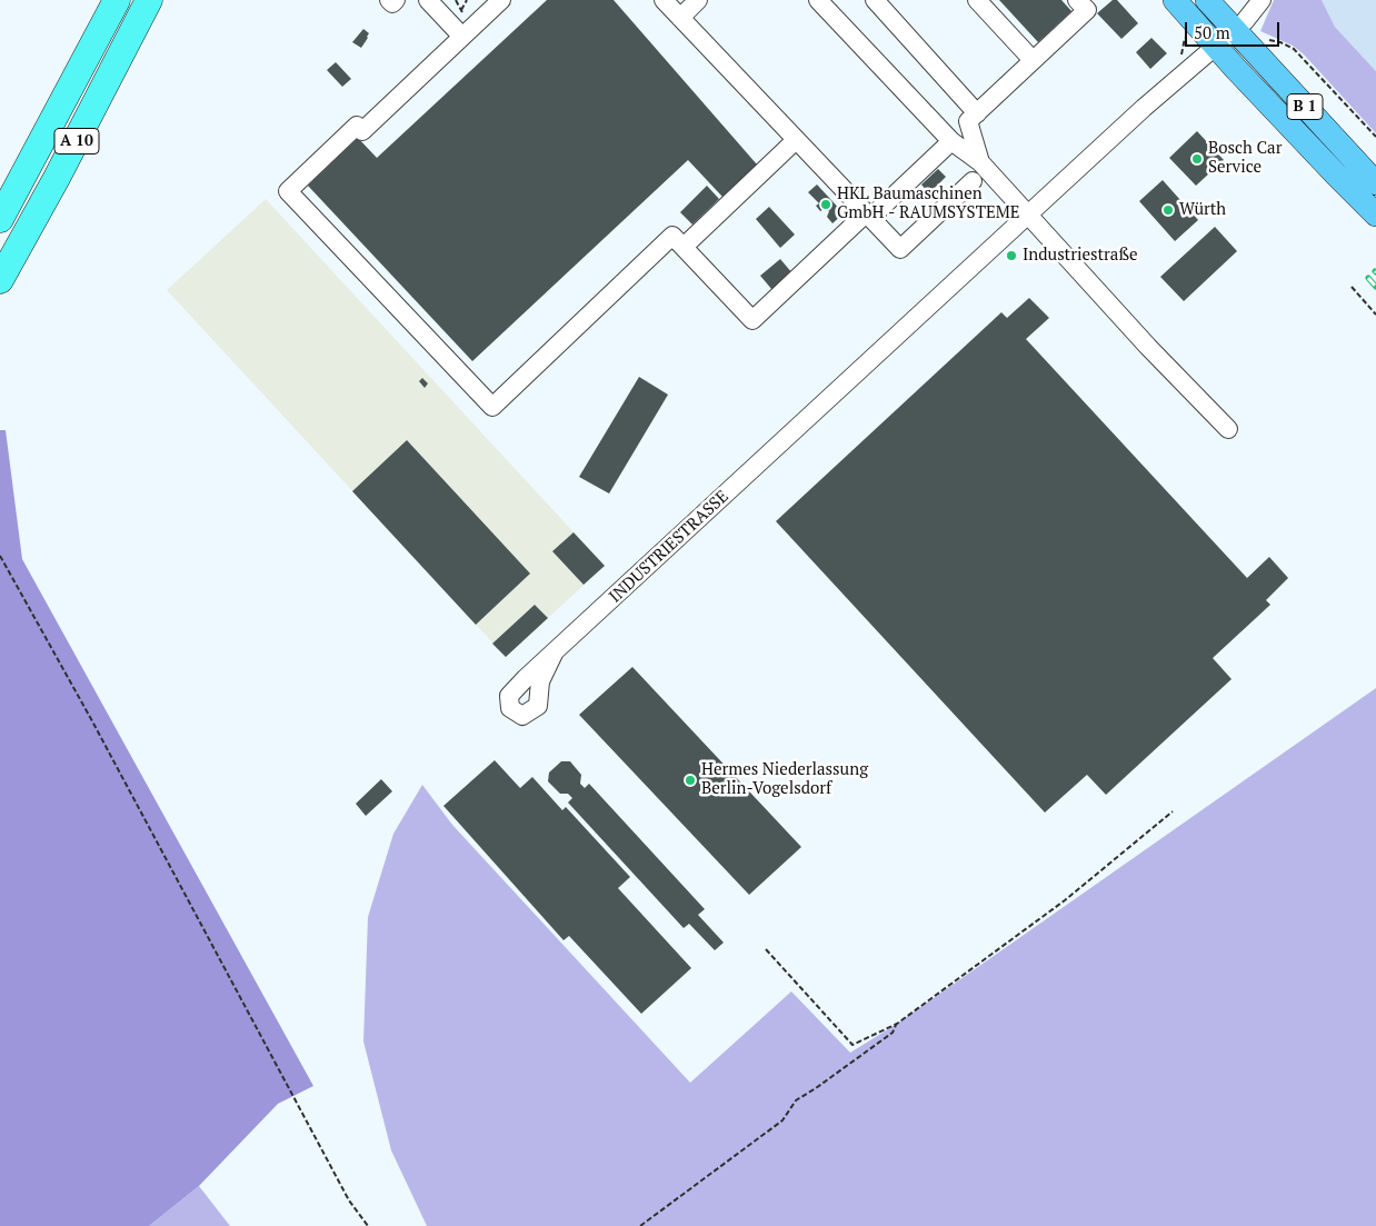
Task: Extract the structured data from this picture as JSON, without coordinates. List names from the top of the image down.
{
  "streets": {
    "highway": ["A 10"],
    "main road": ["B 1"],
    "street": ["INDUSTRIESTRASSE"]
  },
  "crossings": [
    ["B 1", "INDUSTRIESTRASSE"]
  ],
  "places": [
    "Bosch Car Service",
    "HKL Baumaschinen GmbH - RAUMSYSTEME",
    "Würth",
    "Industriestraße",
    "Hermes Niederlassung Berlin-Vogelsdorf"
  ],
  "scale_bar": "50 m"
}
